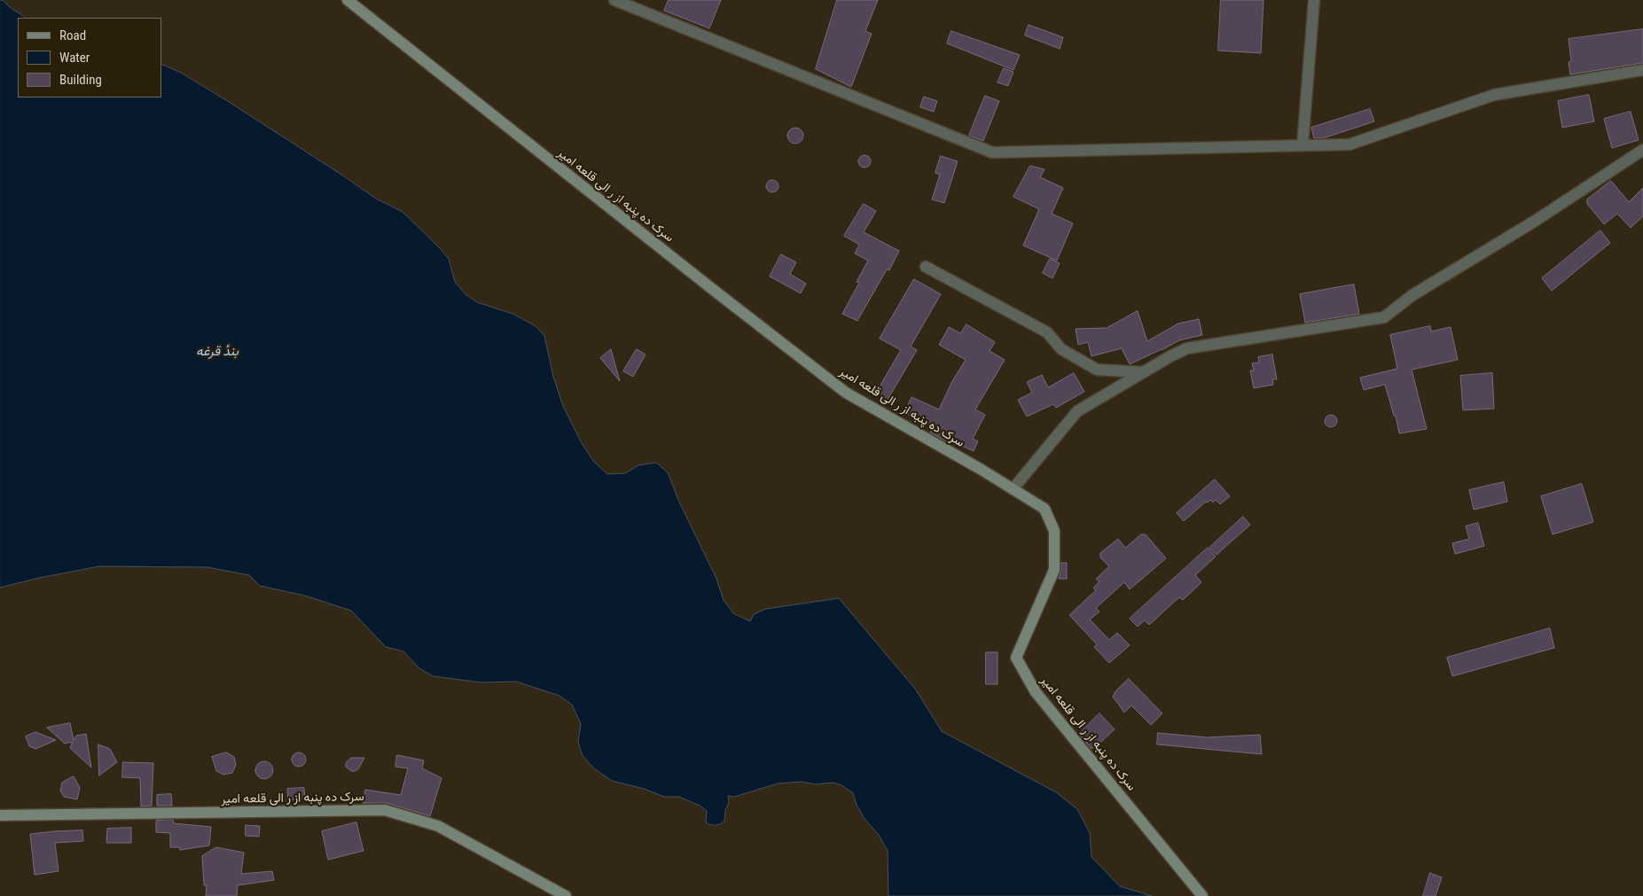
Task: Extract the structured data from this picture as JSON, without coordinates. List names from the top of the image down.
{
  "streets": {
    "street": ["سرک ده پنبه از ر الی قلعه امیر"]
  },
  "water": ["بندٔ قرغه"],
  "legend": ["Road", "Water", "Building"]
}
